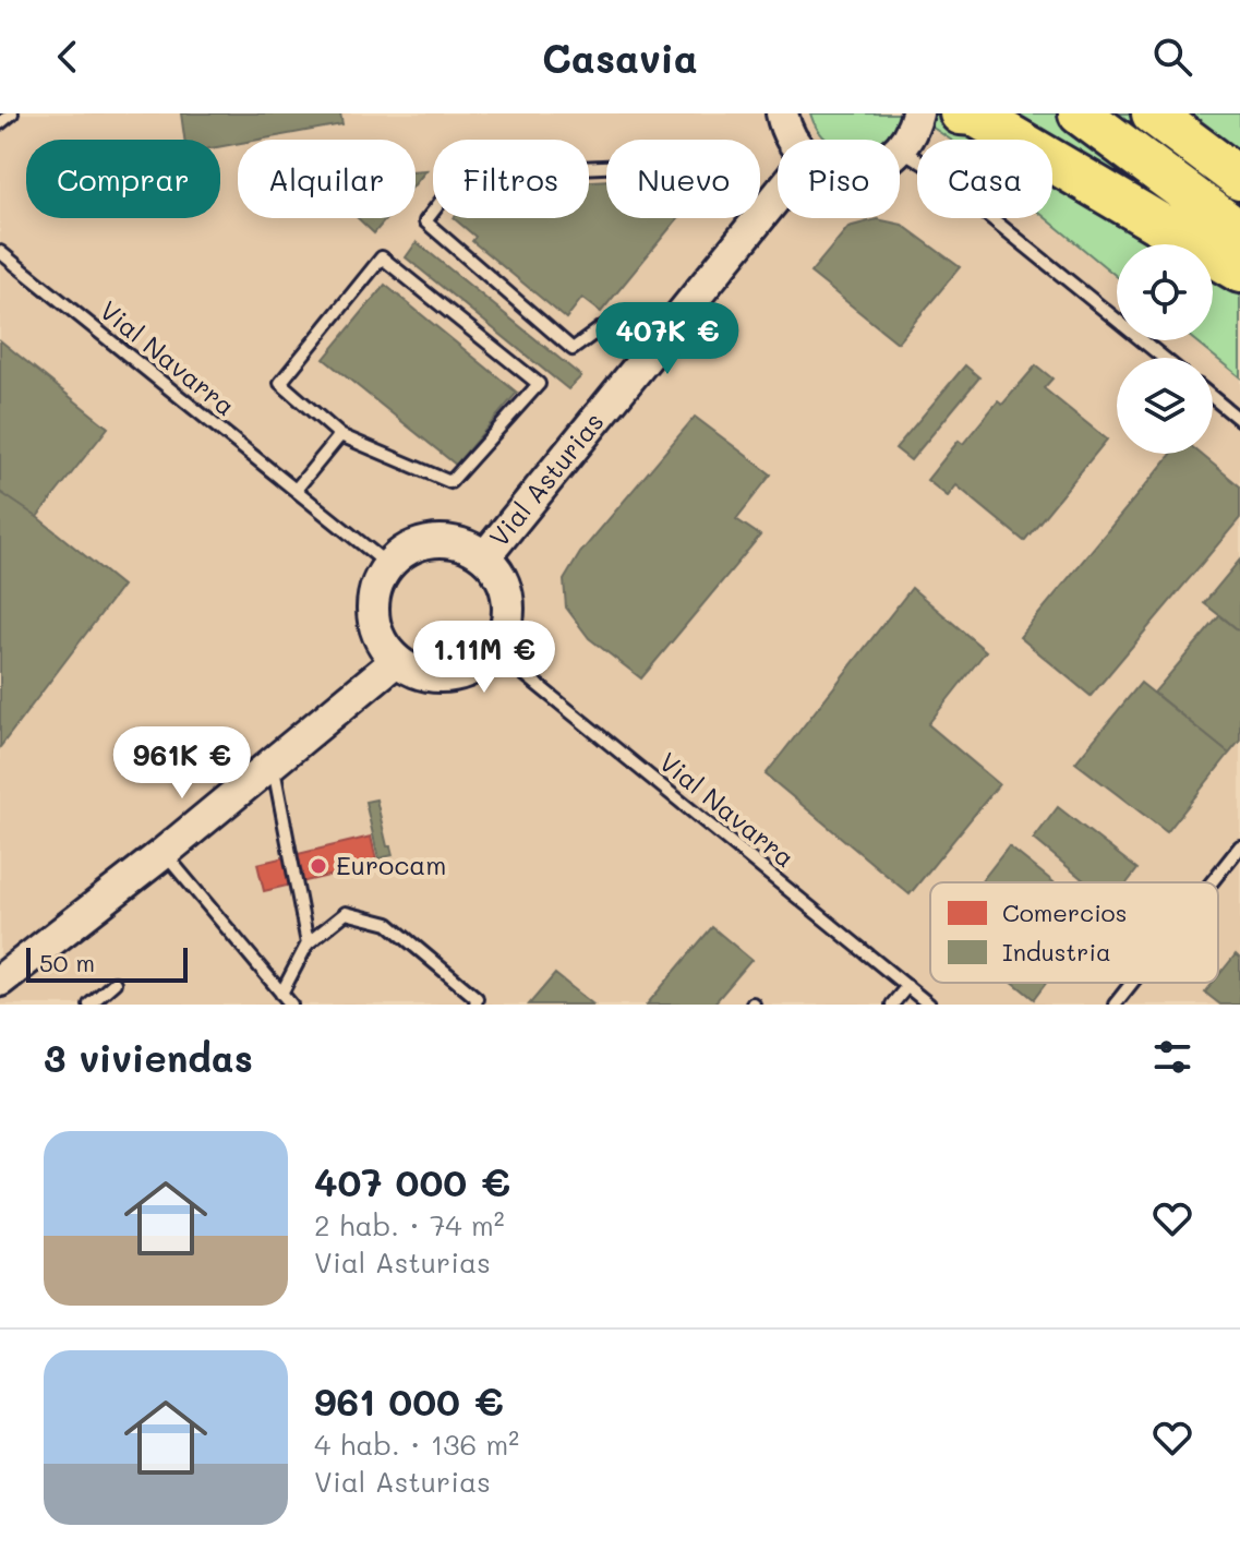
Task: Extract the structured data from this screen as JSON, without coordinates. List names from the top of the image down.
{
  "streets": {
    "street": ["Vial Asturias"],
    "lane": ["Vial Navarra"]
  },
  "crossings": [
    ["Vial Navarra", "Vial Asturias"]
  ],
  "places": ["Eurocam"],
  "legend": ["Comercios", "Industria"],
  "scale_bar": "50 m",
  "page": {
    "header": "Casavia",
    "chip": [
      "Comprar",
      "Alquilar",
      "Filtros",
      "Nuevo",
      "Piso",
      "Casa"
    ],
    "price": ["407K €", "1.11M €", "961K €"],
    "scale": "50 m",
    "heading": "3 viviendas",
    "list": [
      {
        "name": "407 000 €",
        "note": "2 hab. · 74 m² · Vial Asturias"
      },
      {
        "name": "961 000 €",
        "note": "4 hab. · 136 m² · Vial Asturias"
      }
    ]
  }
}
